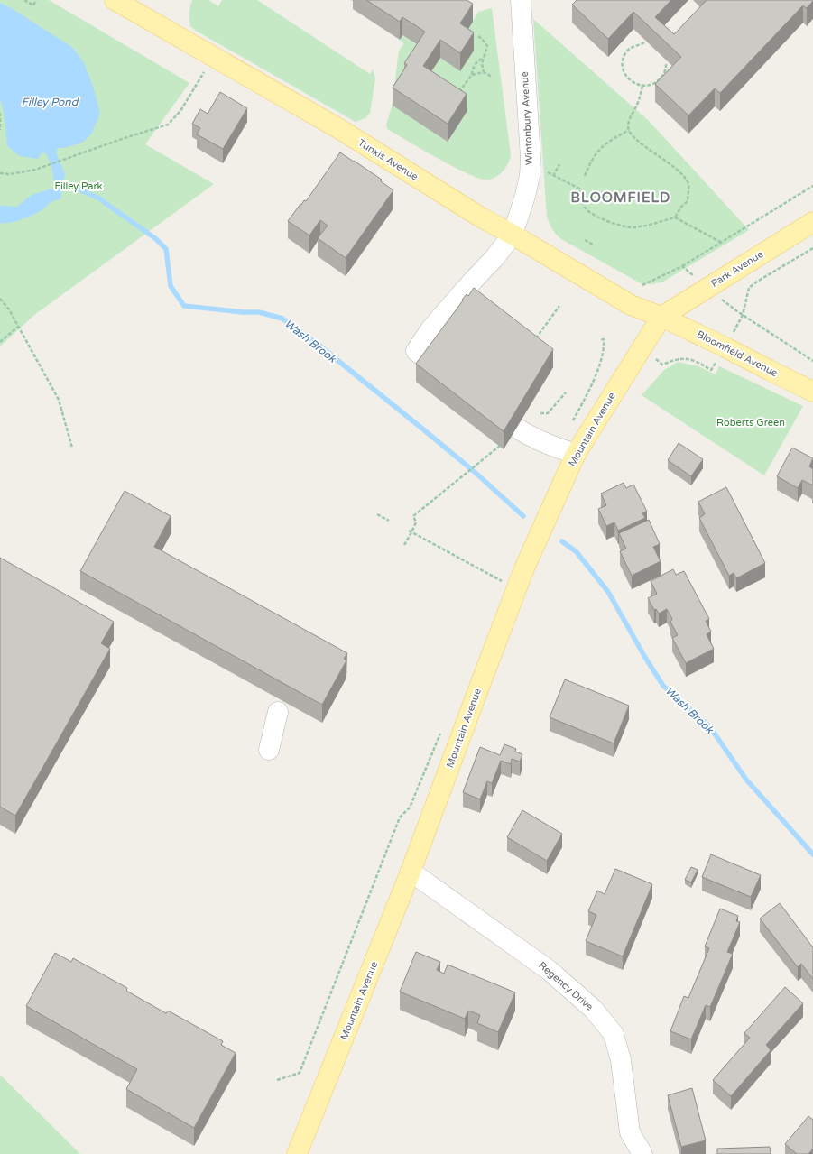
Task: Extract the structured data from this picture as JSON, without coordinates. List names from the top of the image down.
{
  "streets": {
    "main road": [
      "Tunxis Avenue",
      "Park Avenue",
      "Bloomfield Avenue",
      "Mountain Avenue"
    ],
    "street": ["Wintonbury Avenue", "Regency Drive"]
  },
  "crossings": [
    ["Wintonbury Avenue", "Tunxis Avenue"],
    ["Tunxis Avenue", "Park Avenue"],
    ["Tunxis Avenue", "Bloomfield Avenue"],
    ["Tunxis Avenue", "Mountain Avenue"],
    ["Park Avenue", "Bloomfield Avenue"],
    ["Park Avenue", "Mountain Avenue"],
    ["Bloomfield Avenue", "Mountain Avenue"],
    ["Mountain Avenue", "Regency Drive"]
  ],
  "districts": ["BLOOMFIELD"],
  "water": ["Filley Pond", "Wash Brook"],
  "parks": ["Filley Park", "Roberts Green"]
}
